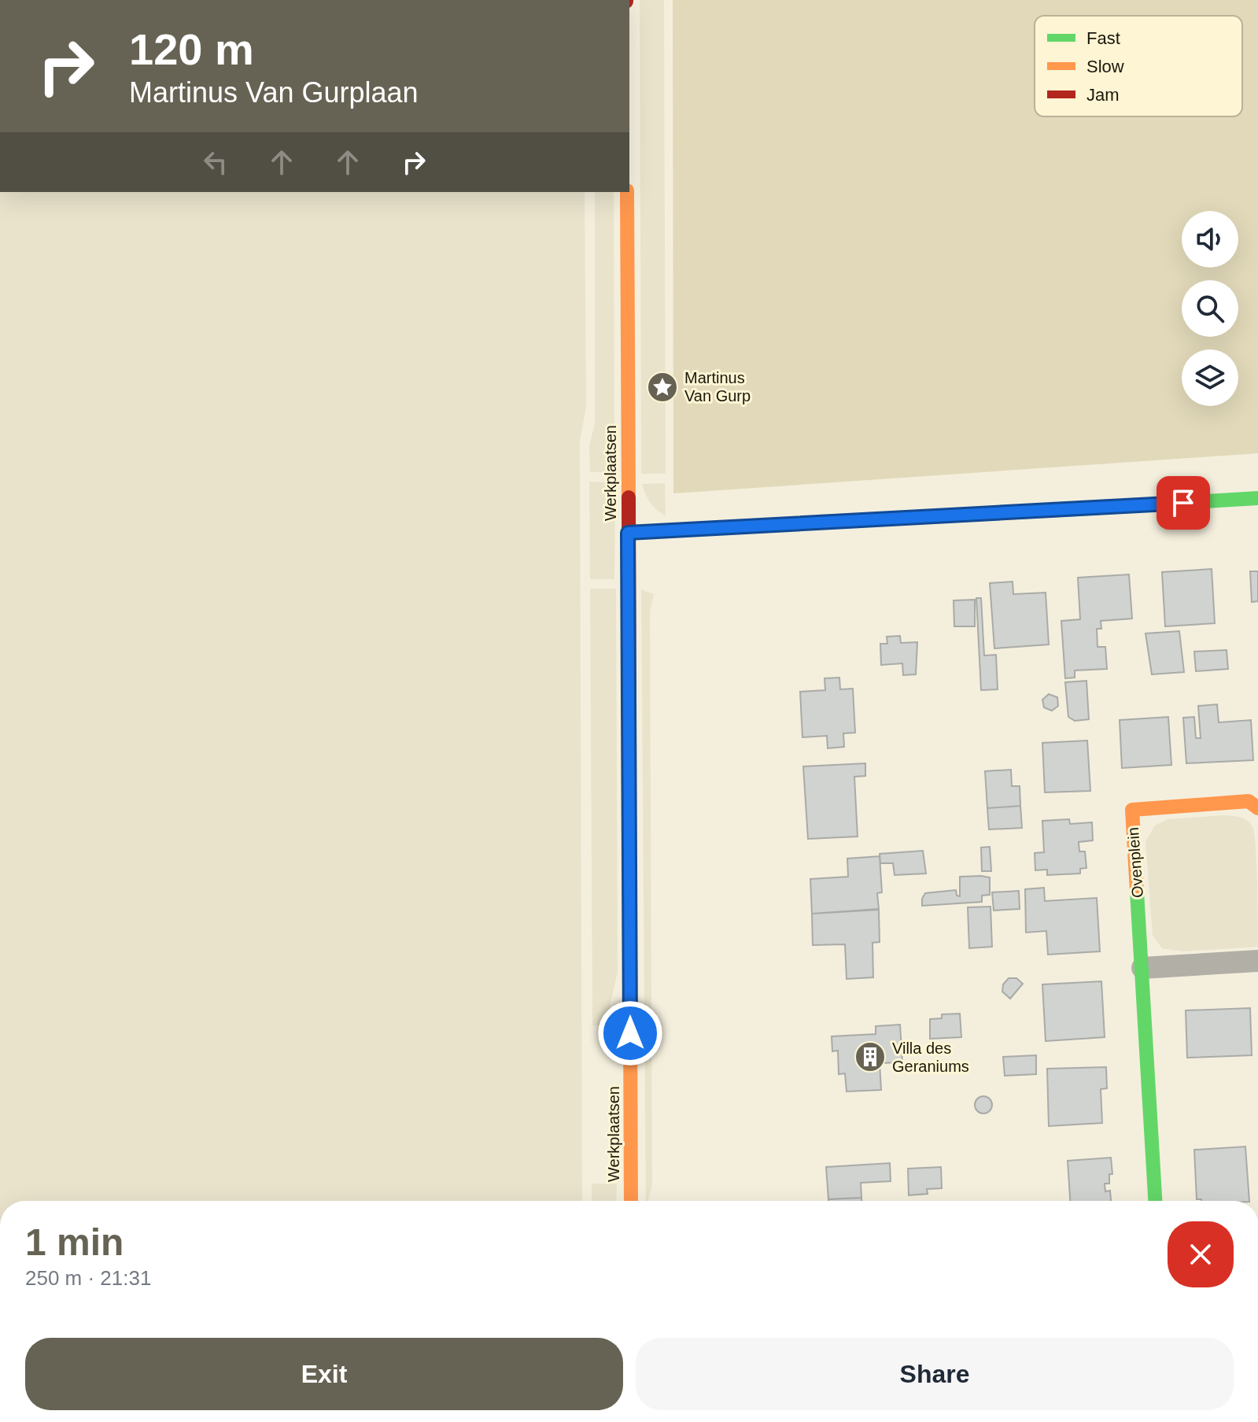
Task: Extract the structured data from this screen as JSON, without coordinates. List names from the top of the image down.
{
  "streets": {
    "street": ["Werkplaatsen", "Ovenplein"]
  },
  "places": {
    "place": ["Martinus Van Gurp"],
    "building": ["Villa des Geraniums"]
  },
  "legend": ["Fast", "Slow", "Jam"],
  "page": {
    "turn": ["120 m", "Martinus Van Gurplaan"],
    "heading": ["1 min", "250 m · 21:31"],
    "buttons": ["Exit", "Share"]
  }
}
